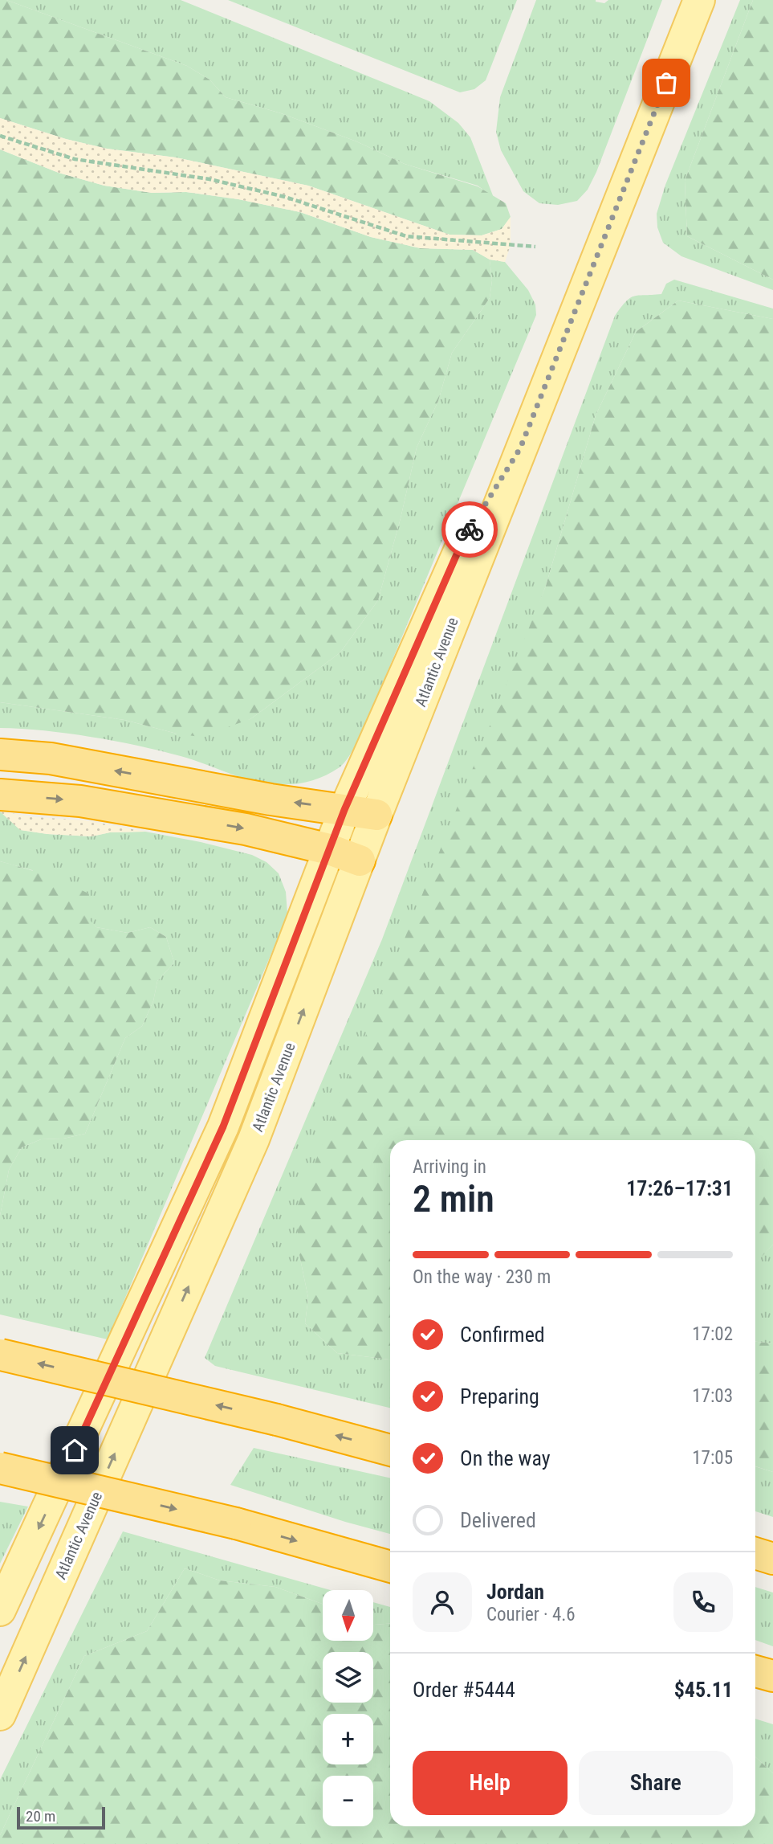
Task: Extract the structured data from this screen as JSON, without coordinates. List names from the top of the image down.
{
  "streets": {
    "main road": ["Atlantic Avenue"]
  },
  "scale_bar": "20 m",
  "north": "bottom",
  "page": {
    "heading": ["2 min", "Arriving in", "17:26–17:31"],
    "panel": [
      "Jordan",
      "Courier · 4.6",
      "Order #5444",
      "$45.11"
    ],
    "bar": "On the way · 230 m",
    "list": [
      ["Confirmed", "17:02"],
      ["Preparing", "17:03"],
      ["On the way", "17:05"],
      "Delivered"
    ],
    "map_buttons": ["+", "−"],
    "buttons": ["Help", "Share"],
    "scale": "20 m"
  }
}
